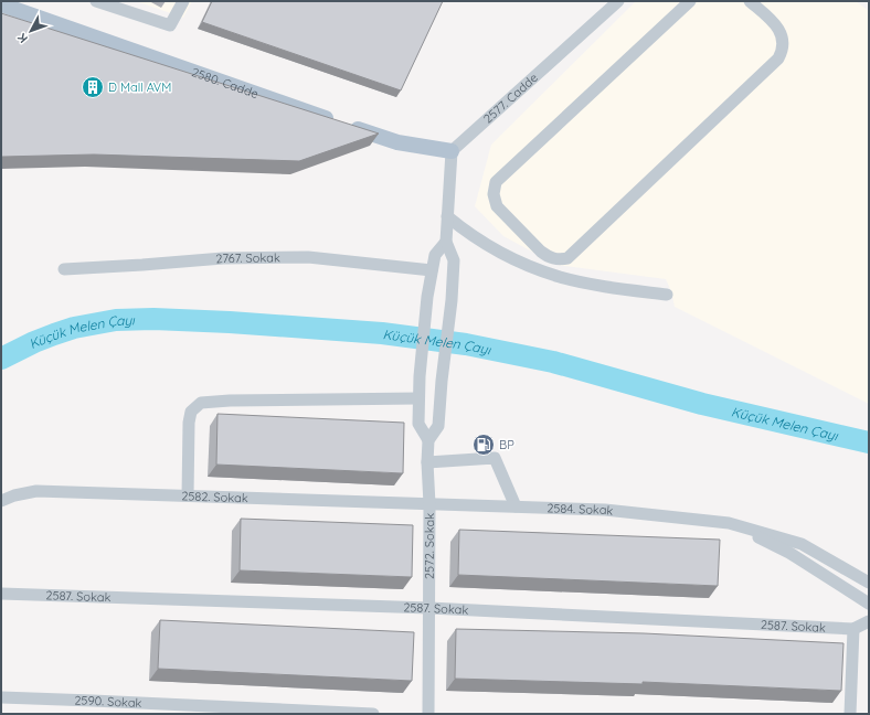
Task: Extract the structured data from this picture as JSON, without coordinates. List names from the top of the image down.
{
  "streets": {
    "main road": ["2580. Cadde"],
    "street": [
      "2577. Cadde",
      "2767. Sokak",
      "2582. Sokak",
      "2584. Sokak",
      "2572. Sokak",
      "2587. Sokak",
      "2590. Sokak"
    ]
  },
  "crossings": [
    ["2580. Cadde", "2577. Cadde"],
    ["2582. Sokak", "2584. Sokak"],
    ["2582. Sokak", "2572. Sokak"],
    ["2584. Sokak", "2572. Sokak"],
    ["2572. Sokak", "2587. Sokak"]
  ],
  "water": ["Küçük Melen Çayı"],
  "places": {
    "building": ["D Mall AVM"],
    "fuel station": ["BP"]
  },
  "north": "bottom left"
}
